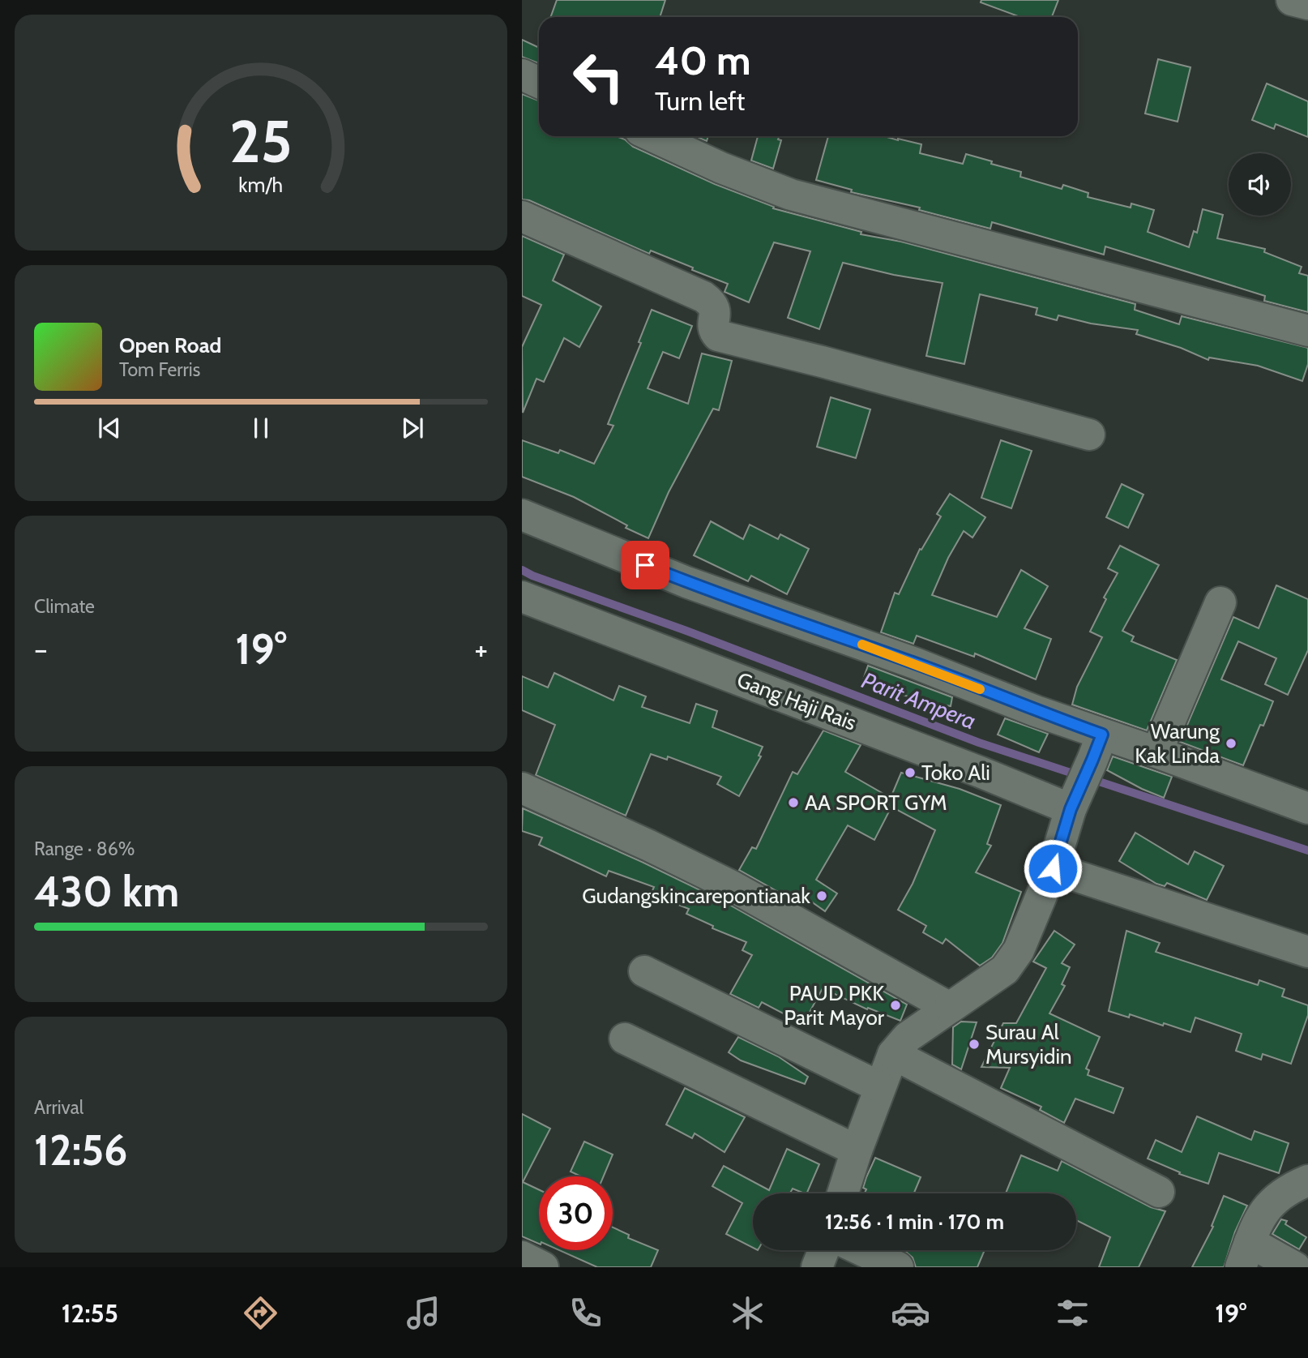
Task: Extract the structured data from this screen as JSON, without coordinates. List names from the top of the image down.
{
  "streets": {
    "street": ["Gang Haji Rais"]
  },
  "water": ["Parit Ampera"],
  "places": [
    "Warung Kak Linda",
    "Toko Ali",
    "AA SPORT GYM",
    "Gudangskincarepontianak",
    "PAUD PKK Parit Mayor",
    "Surau Al Mursyidin"
  ],
  "page": {
    "turn": ["40 m", "Turn left"],
    "song": ["Open Road", "Tom Ferris"],
    "tile": [
      "Climate",
      ["Range · 86%", "430 km"],
      ["Arrival", "12:56"]
    ],
    "heat": ["−", "19°", "+"],
    "limit": "30",
    "trip": "12:56 · 1 min · 170 m",
    "tabs": ["12:55", "19°"],
    "gauge": ["25", "km/h"]
  }
}
